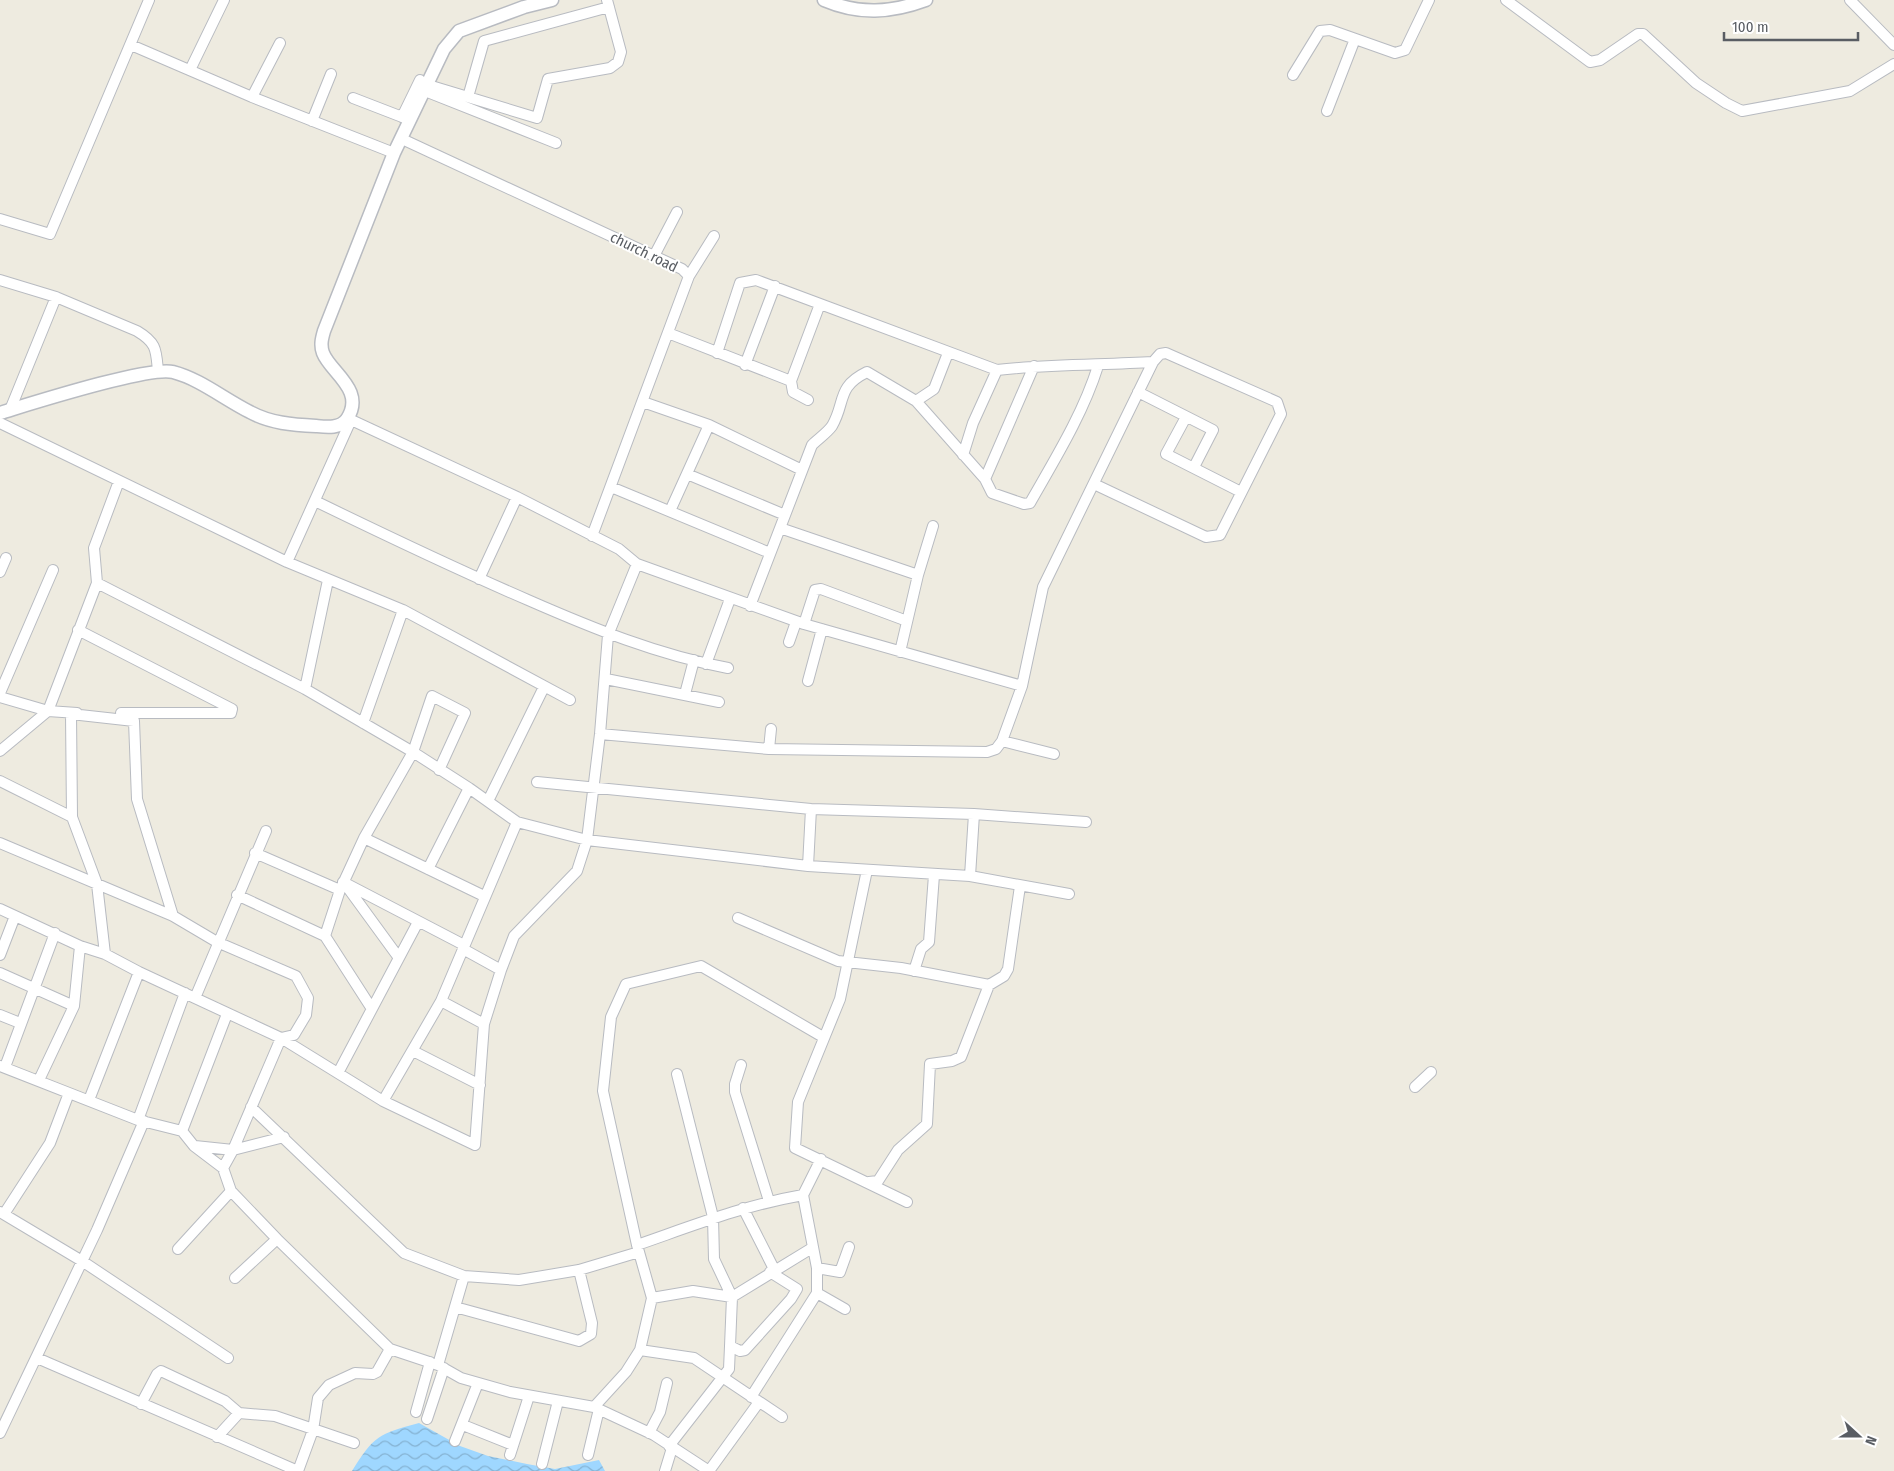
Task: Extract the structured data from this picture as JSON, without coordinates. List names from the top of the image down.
{
  "streets": {
    "street": ["church road"]
  },
  "scale_bar": "100 m",
  "north": "right"
}
